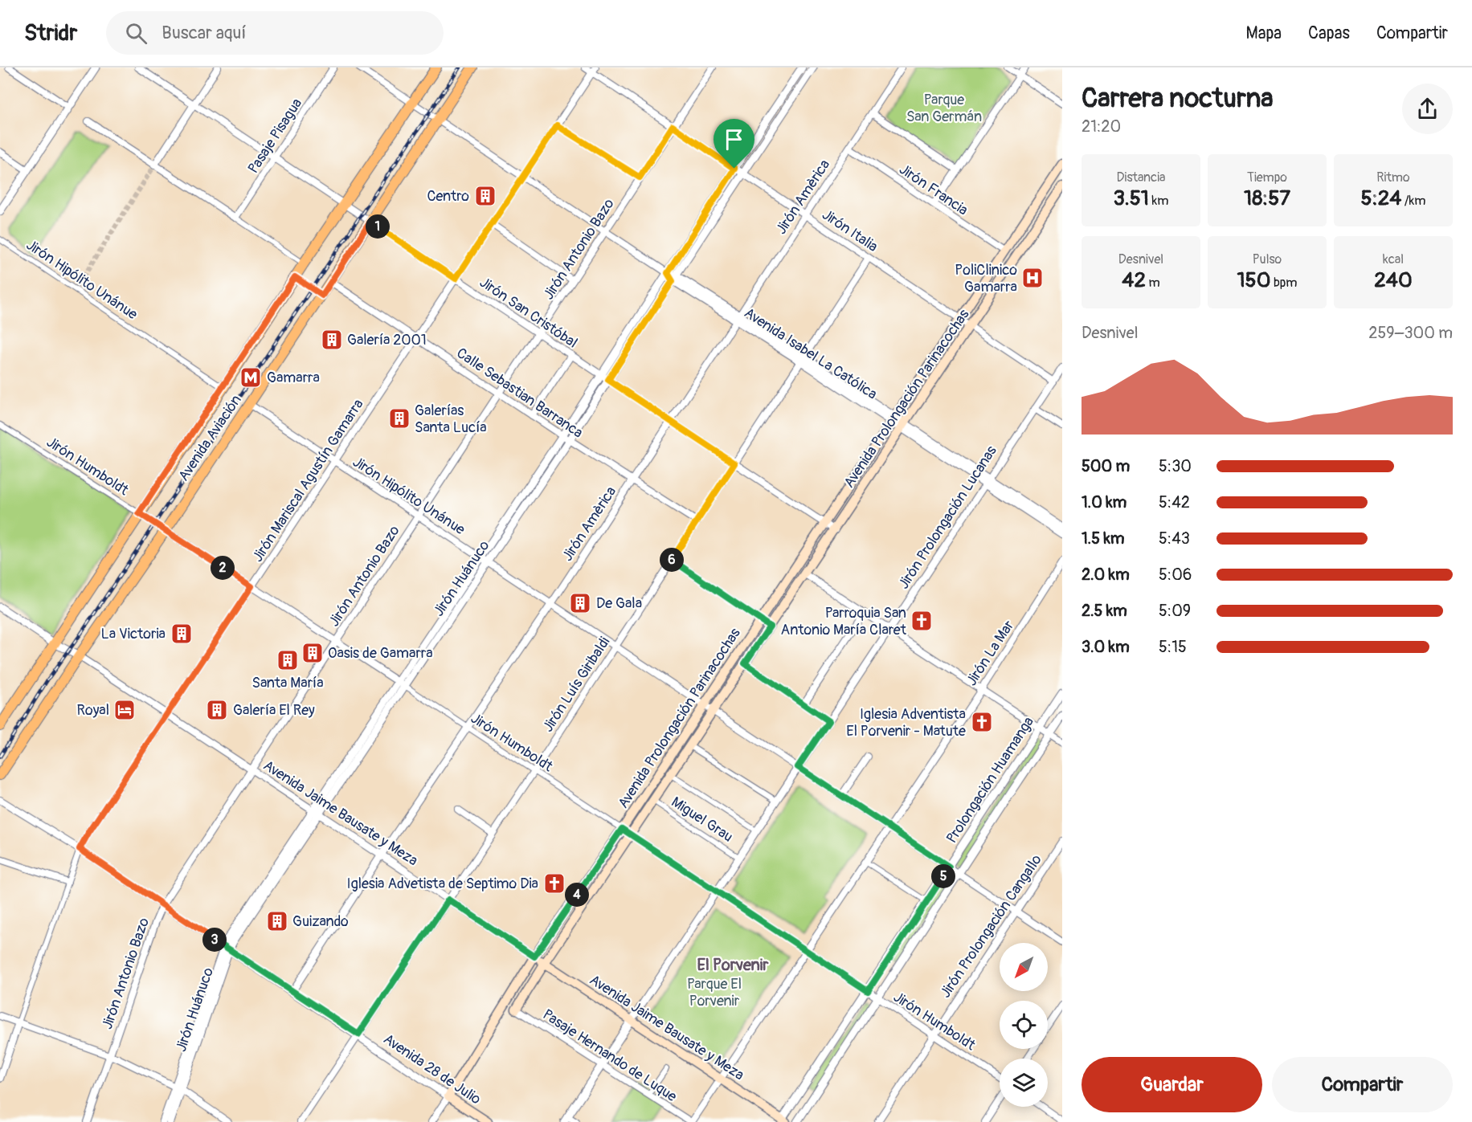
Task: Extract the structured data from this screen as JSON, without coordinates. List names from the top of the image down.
{
  "streets": {
    "main road": [
      "Avenida Prolongación Parinacochas",
      "Avenida Aviación",
      "Avenida Jaime Bausate y Meza",
      "Avenida 28 de Julio"
    ],
    "street": [
      "Pasaje Pisagua",
      "Jirón Francia",
      "Jirón Amèrica",
      "Jirón Italia",
      "Jirón Antonio Bazo",
      "Jirón Hipólito Unánue",
      "Jirón San Cristóbal",
      "Avenida Isabel La Católica",
      "Calle Sebastian Barranca",
      "Jirón Humboldt",
      "Jirón Mariscal Agustín Gamarra",
      "Jirón Prolongación Lucanas",
      "Jirón Huánuco",
      "Jirón La Mar",
      "Jirón Luís Giribaldi",
      "Prolongación Huamanga",
      "Miguel Grau",
      "Jirón Prolongación Cangallo",
      "Pasaje Hernando de Luque"
    ]
  },
  "crossings": [
    ["Pasaje Pisagua", "Jirón San Cristóbal"],
    ["Jirón Francia", "Jirón Amèrica"],
    ["Jirón Francia", "Avenida Prolongación Parinacochas"],
    ["Jirón Amèrica", "Jirón Italia"],
    ["Jirón Amèrica", "Jirón Hipólito Unánue"],
    ["Jirón Amèrica", "Jirón San Cristóbal"],
    ["Jirón Amèrica", "Avenida Isabel La Católica"],
    ["Jirón Amèrica", "Calle Sebastian Barranca"],
    ["Jirón Amèrica", "Jirón Humboldt"],
    ["Jirón Amèrica", "Avenida Jaime Bausate y Meza"],
    ["Jirón Amèrica", "Avenida 28 de Julio"],
    ["Jirón Italia", "Jirón Antonio Bazo"],
    ["Jirón Italia", "Avenida Prolongación Parinacochas"],
    ["Jirón Italia", "Jirón Mariscal Agustín Gamarra"],
    ["Jirón Italia", "Jirón Prolongación Lucanas"],
    ["Jirón Italia", "Jirón Huánuco"],
    ["Jirón Italia", "Jirón Luís Giribaldi"],
    ["Jirón Antonio Bazo", "Jirón Hipólito Unánue"],
    ["Jirón Antonio Bazo", "Jirón San Cristóbal"],
    ["Jirón Antonio Bazo", "Avenida Isabel La Católica"],
    ["Jirón Antonio Bazo", "Calle Sebastian Barranca"],
    ["Jirón Antonio Bazo", "Jirón Humboldt"],
    ["Jirón Antonio Bazo", "Avenida Jaime Bausate y Meza"],
    ["Jirón Antonio Bazo", "Avenida 28 de Julio"],
    ["Jirón Hipólito Unánue", "Avenida Prolongación Parinacochas"],
    ["Jirón Hipólito Unánue", "Avenida Aviación"],
    ["Jirón Hipólito Unánue", "Jirón Mariscal Agustín Gamarra"],
    ["Jirón Hipólito Unánue", "Jirón Prolongación Lucanas"],
    ["Jirón Hipólito Unánue", "Jirón Huánuco"],
    ["Jirón Hipólito Unánue", "Jirón La Mar"],
    ["Jirón Hipólito Unánue", "Jirón Luís Giribaldi"],
    ["Jirón Hipólito Unánue", "Prolongación Huamanga"],
    ["Jirón Hipólito Unánue", "Jirón Prolongación Cangallo"],
    ["Jirón San Cristóbal", "Avenida Prolongación Parinacochas"],
    ["Jirón San Cristóbal", "Avenida Aviación"],
    ["Jirón San Cristóbal", "Jirón Mariscal Agustín Gamarra"],
    ["Jirón San Cristóbal", "Jirón Huánuco"],
    ["Jirón San Cristóbal", "Jirón Luís Giribaldi"],
    ["Avenida Isabel La Católica", "Avenida Prolongación Parinacochas"],
    ["Avenida Isabel La Católica", "Avenida Aviación"],
    ["Avenida Isabel La Católica", "Jirón Mariscal Agustín Gamarra"],
    ["Avenida Isabel La Católica", "Jirón Prolongación Lucanas"],
    ["Avenida Isabel La Católica", "Jirón Huánuco"],
    ["Avenida Isabel La Católica", "Jirón Luís Giribaldi"],
    ["Calle Sebastian Barranca", "Avenida Aviación"],
    ["Calle Sebastian Barranca", "Jirón Mariscal Agustín Gamarra"],
    ["Calle Sebastian Barranca", "Jirón Huánuco"],
    ["Calle Sebastian Barranca", "Jirón Luís Giribaldi"],
    ["Avenida Prolongación Parinacochas", "Jirón Humboldt"],
    ["Avenida Prolongación Parinacochas", "Avenida Jaime Bausate y Meza"],
    ["Avenida Prolongación Parinacochas", "Miguel Grau"],
    ["Avenida Prolongación Parinacochas", "Pasaje Hernando de Luque"],
    ["Avenida Prolongación Parinacochas", "Avenida 28 de Julio"],
    ["Avenida Aviación", "Jirón Humboldt"],
    ["Avenida Aviación", "Avenida Jaime Bausate y Meza"],
    ["Jirón Humboldt", "Jirón Mariscal Agustín Gamarra"],
    ["Jirón Humboldt", "Jirón Prolongación Lucanas"],
    ["Jirón Humboldt", "Jirón Huánuco"],
    ["Jirón Humboldt", "Jirón La Mar"],
    ["Jirón Humboldt", "Jirón Luís Giribaldi"],
    ["Jirón Humboldt", "Prolongación Huamanga"],
    ["Jirón Humboldt", "Jirón Prolongación Cangallo"],
    ["Jirón Mariscal Agustín Gamarra", "Avenida Jaime Bausate y Meza"],
    ["Jirón Mariscal Agustín Gamarra", "Avenida 28 de Julio"],
    ["Jirón Prolongación Lucanas", "Avenida Jaime Bausate y Meza"],
    ["Jirón Prolongación Lucanas", "Miguel Grau"],
    ["Jirón Prolongación Lucanas", "Pasaje Hernando de Luque"],
    ["Jirón Huánuco", "Avenida Jaime Bausate y Meza"],
    ["Jirón Huánuco", "Avenida 28 de Julio"],
    ["Jirón La Mar", "Avenida Jaime Bausate y Meza"],
    ["Jirón La Mar", "Pasaje Hernando de Luque"],
    ["Jirón Luís Giribaldi", "Avenida Jaime Bausate y Meza"],
    ["Jirón Luís Giribaldi", "Avenida 28 de Julio"],
    ["Prolongación Huamanga", "Avenida Jaime Bausate y Meza"]
  ],
  "districts": ["El Porvenir"],
  "parks": ["Parque San Germán", "Parque El Porvenir"],
  "places": {
    "building": [
      "Centro",
      "Galería 2001",
      "Galerías Santa Lucía",
      "De Gala",
      "La Victoria",
      "Oasis de Gamarra",
      "Santa María",
      "Galería El Rey",
      "Guizando"
    ],
    "hospital": ["PoliClinico Gamarra"],
    "metro station": ["Gamarra"],
    "church": ["Parroquia San Antonio María Claret", "Iglesia Adventista El Porvenir - Matute", "Iglesia Advetista de Septimo Dia"],
    "hotel": ["Royal"]
  },
  "north": "bottom left",
  "page": {
    "header": "Stridr",
    "search": "Buscar aquí",
    "nav": ["Mapa", "Capas", "Compartir"],
    "heading": ["Carrera nocturna", "21:20"],
    "stats": [
      ["Distancia", "3.51 km"],
      ["Tiempo", "18:57"],
      ["Ritmo", "5:24 /km"],
      ["Desnivel", "42 m"],
      ["Pulso", "150 bpm"],
      ["kcal", "240"]
    ],
    "pins": [
      "1",
      "6",
      "2",
      "5",
      "4",
      "3"
    ],
    "chart": ["Desnivel", "259–300 m"],
    "list": [
      {
        "name": "500 m",
        "note": "5:30"
      },
      {
        "name": "1.0 km",
        "note": "5:42"
      },
      {
        "name": "1.5 km",
        "note": "5:43"
      },
      {
        "name": "2.0 km",
        "note": "5:06"
      },
      {
        "name": "2.5 km",
        "note": "5:09"
      },
      {
        "name": "3.0 km",
        "note": "5:15"
      }
    ],
    "buttons": ["Guardar", "Compartir"]
  }
}
